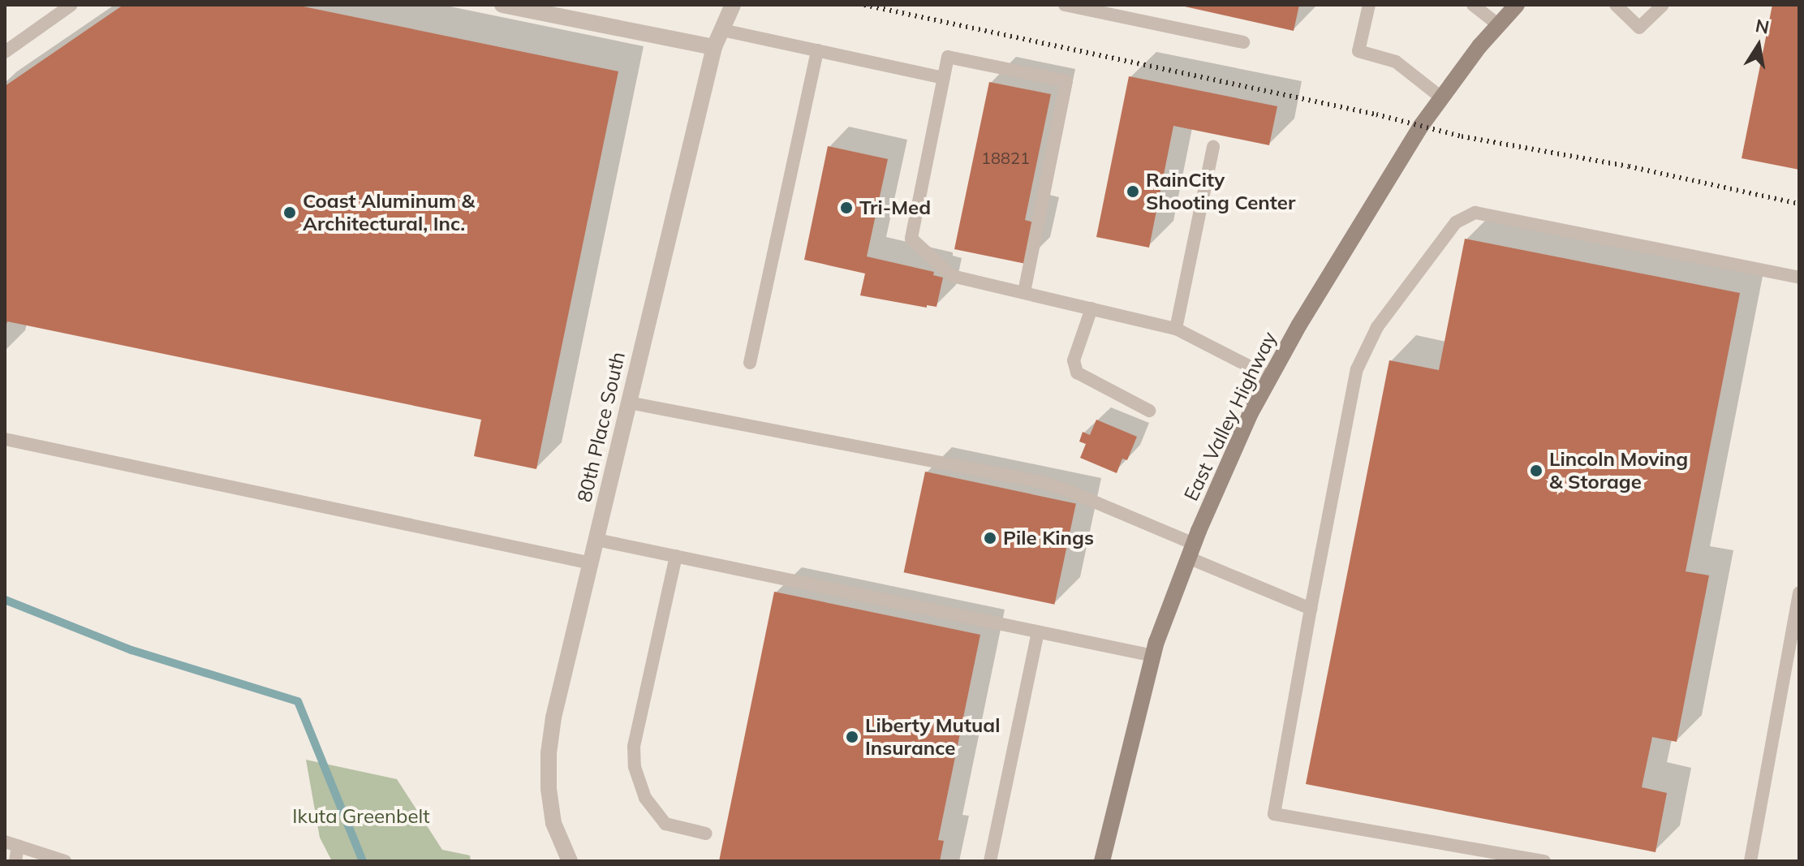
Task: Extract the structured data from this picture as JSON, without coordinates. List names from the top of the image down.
{
  "streets": {
    "main road": ["East Valley Highway"],
    "street": ["80th Place South"]
  },
  "parks": ["Ikuta Greenbelt"],
  "places": [
    "RainCity Shooting Center",
    "Tri-Med",
    "Coast Aluminum & Architectural, Inc.",
    "Lincoln Moving & Storage",
    "Pile Kings",
    "Liberty Mutual Insurance"
  ],
  "house_numbers": ["18821"],
  "north": "top"
}
